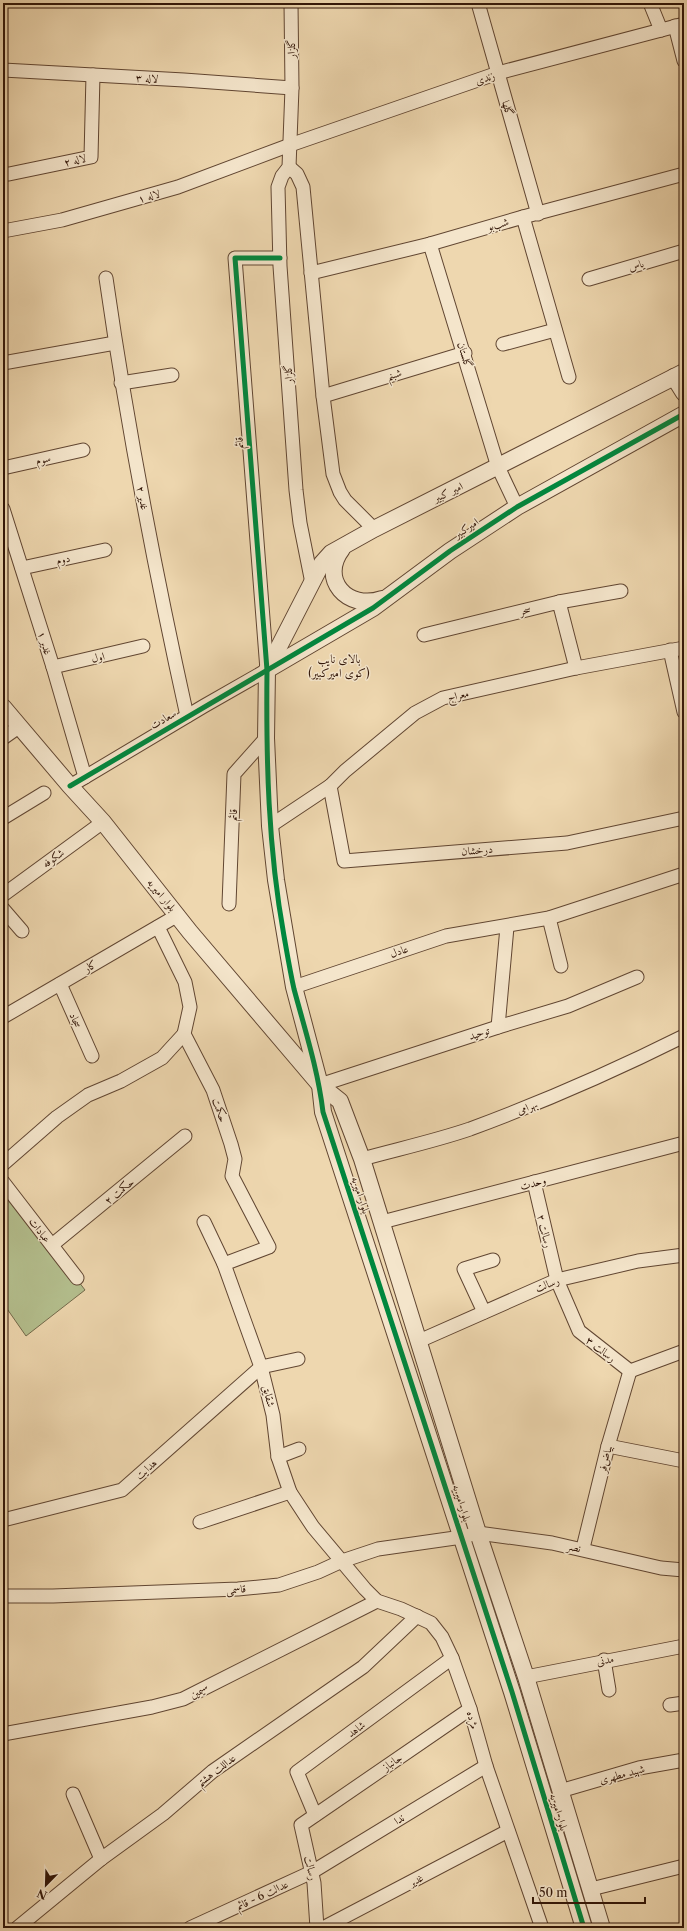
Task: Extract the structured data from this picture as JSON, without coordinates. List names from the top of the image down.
{
  "streets": {
    "street": [
      "گلزار",
      "لاله ۳",
      "زندی",
      "گلها",
      "لاله ۲",
      "لاله ۱",
      "شب‌بو",
      "یاس",
      "گلستان",
      "شبنم",
      "قائم",
      "سوم",
      "امیر کبیر",
      "غدیر ۲",
      "امیرکبیر",
      "دوم",
      "سحر",
      "غدیر ۱",
      "اول",
      "معراج",
      "سعادت",
      "درخشان",
      "شکوفه",
      "بلوار امیریه",
      "عادل",
      "کار",
      "سجاد",
      "توحید",
      "بهرامی",
      "حکمت",
      "وحدت",
      "حکمت ۲",
      "عبادات",
      "رسالت ۲",
      "رسالت",
      "رسالت ۳",
      "شقایق",
      "بیاض‌فر",
      "هدایت",
      "نصر",
      "قاسمی",
      "مدنی",
      "سیمین",
      "مژده",
      "شاهد",
      "جانباز",
      "عداللت هشتم",
      "شهید مطهری",
      "ندا",
      "غدیر",
      "عدالت 6 - قائم"
    ]
  },
  "crossings": [
    ["گلزار", "لاله ۳"],
    ["گلزار", "زندی"],
    ["گلزار", "لاله ۱"],
    ["گلزار", "قائم"],
    ["گلزار", "امیر کبیر"],
    ["لاله ۳", "لاله ۲"],
    ["زندی", "گلها"],
    ["زندی", "لاله ۱"],
    ["گلها", "شب‌بو"],
    ["شب‌بو", "گلستان"],
    ["گلستان", "شبنم"],
    ["گلستان", "امیر کبیر"],
    ["گلستان", "امیرکبیر"],
    ["قائم", "امیر کبیر"],
    ["قائم", "امیرکبیر"],
    ["قائم", "سعادت"],
    ["امیر کبیر", "امیرکبیر"],
    ["امیر کبیر", "سعادت"],
    ["غدیر ۲", "سعادت"],
    ["امیرکبیر", "سعادت"],
    ["دوم", "غدیر ۱"],
    ["غدیر ۱", "اول"],
    ["غدیر ۱", "سعادت"],
    ["معراج", "درخشان"],
    ["سعادت", "بلوار امیریه"],
    ["شکوفه", "بلوار امیریه"],
    ["بلوار امیریه", "کار"],
    ["بلوار امیریه", "توحید"],
    ["بلوار امیریه", "بهرامی"],
    ["بلوار امیریه", "وحدت"],
    ["بلوار امیریه", "رسالت"],
    ["بلوار امیریه", "نصر"],
    ["بلوار امیریه", "قاسمی"],
    ["بلوار امیریه", "مدنی"],
    ["بلوار امیریه", "شهید مطهری"],
    ["کار", "سجاد"],
    ["حکمت", "شقایق"],
    ["وحدت", "رسالت ۲"],
    ["حکمت ۲", "عبادات"],
    ["رسالت ۲", "رسالت"],
    ["رسالت ۲", "رسالت ۳"],
    ["رسالت", "رسالت ۳"],
    ["رسالت", "شاهد"],
    ["رسالت", "جانباز"],
    ["رسالت", "ندا"],
    ["رسالت", "عدالت 6 - قائم"],
    ["رسالت ۳", "بیاض‌فر"],
    ["شقایق", "هدایت"],
    ["شقایق", "قاسمی"],
    ["شقایق", "مژده"],
    ["بیاض‌فر", "نصر"],
    ["نصر", "قاسمی"],
    ["قاسمی", "مژده"],
    ["سیمین", "مژده"],
    ["مژده", "شاهد"],
    ["مژده", "جانباز"],
    ["مژده", "عداللت هشتم"],
    ["مژده", "ندا"],
    ["مژده", "غدیر"],
    ["شاهد", "جانباز"],
    ["ندا", "عدالت 6 - قائم"]
  ],
  "districts": ["بالای نایب (کوی امیرکبیر)"],
  "scale_bar": "50 m",
  "north": "bottom left"
}
